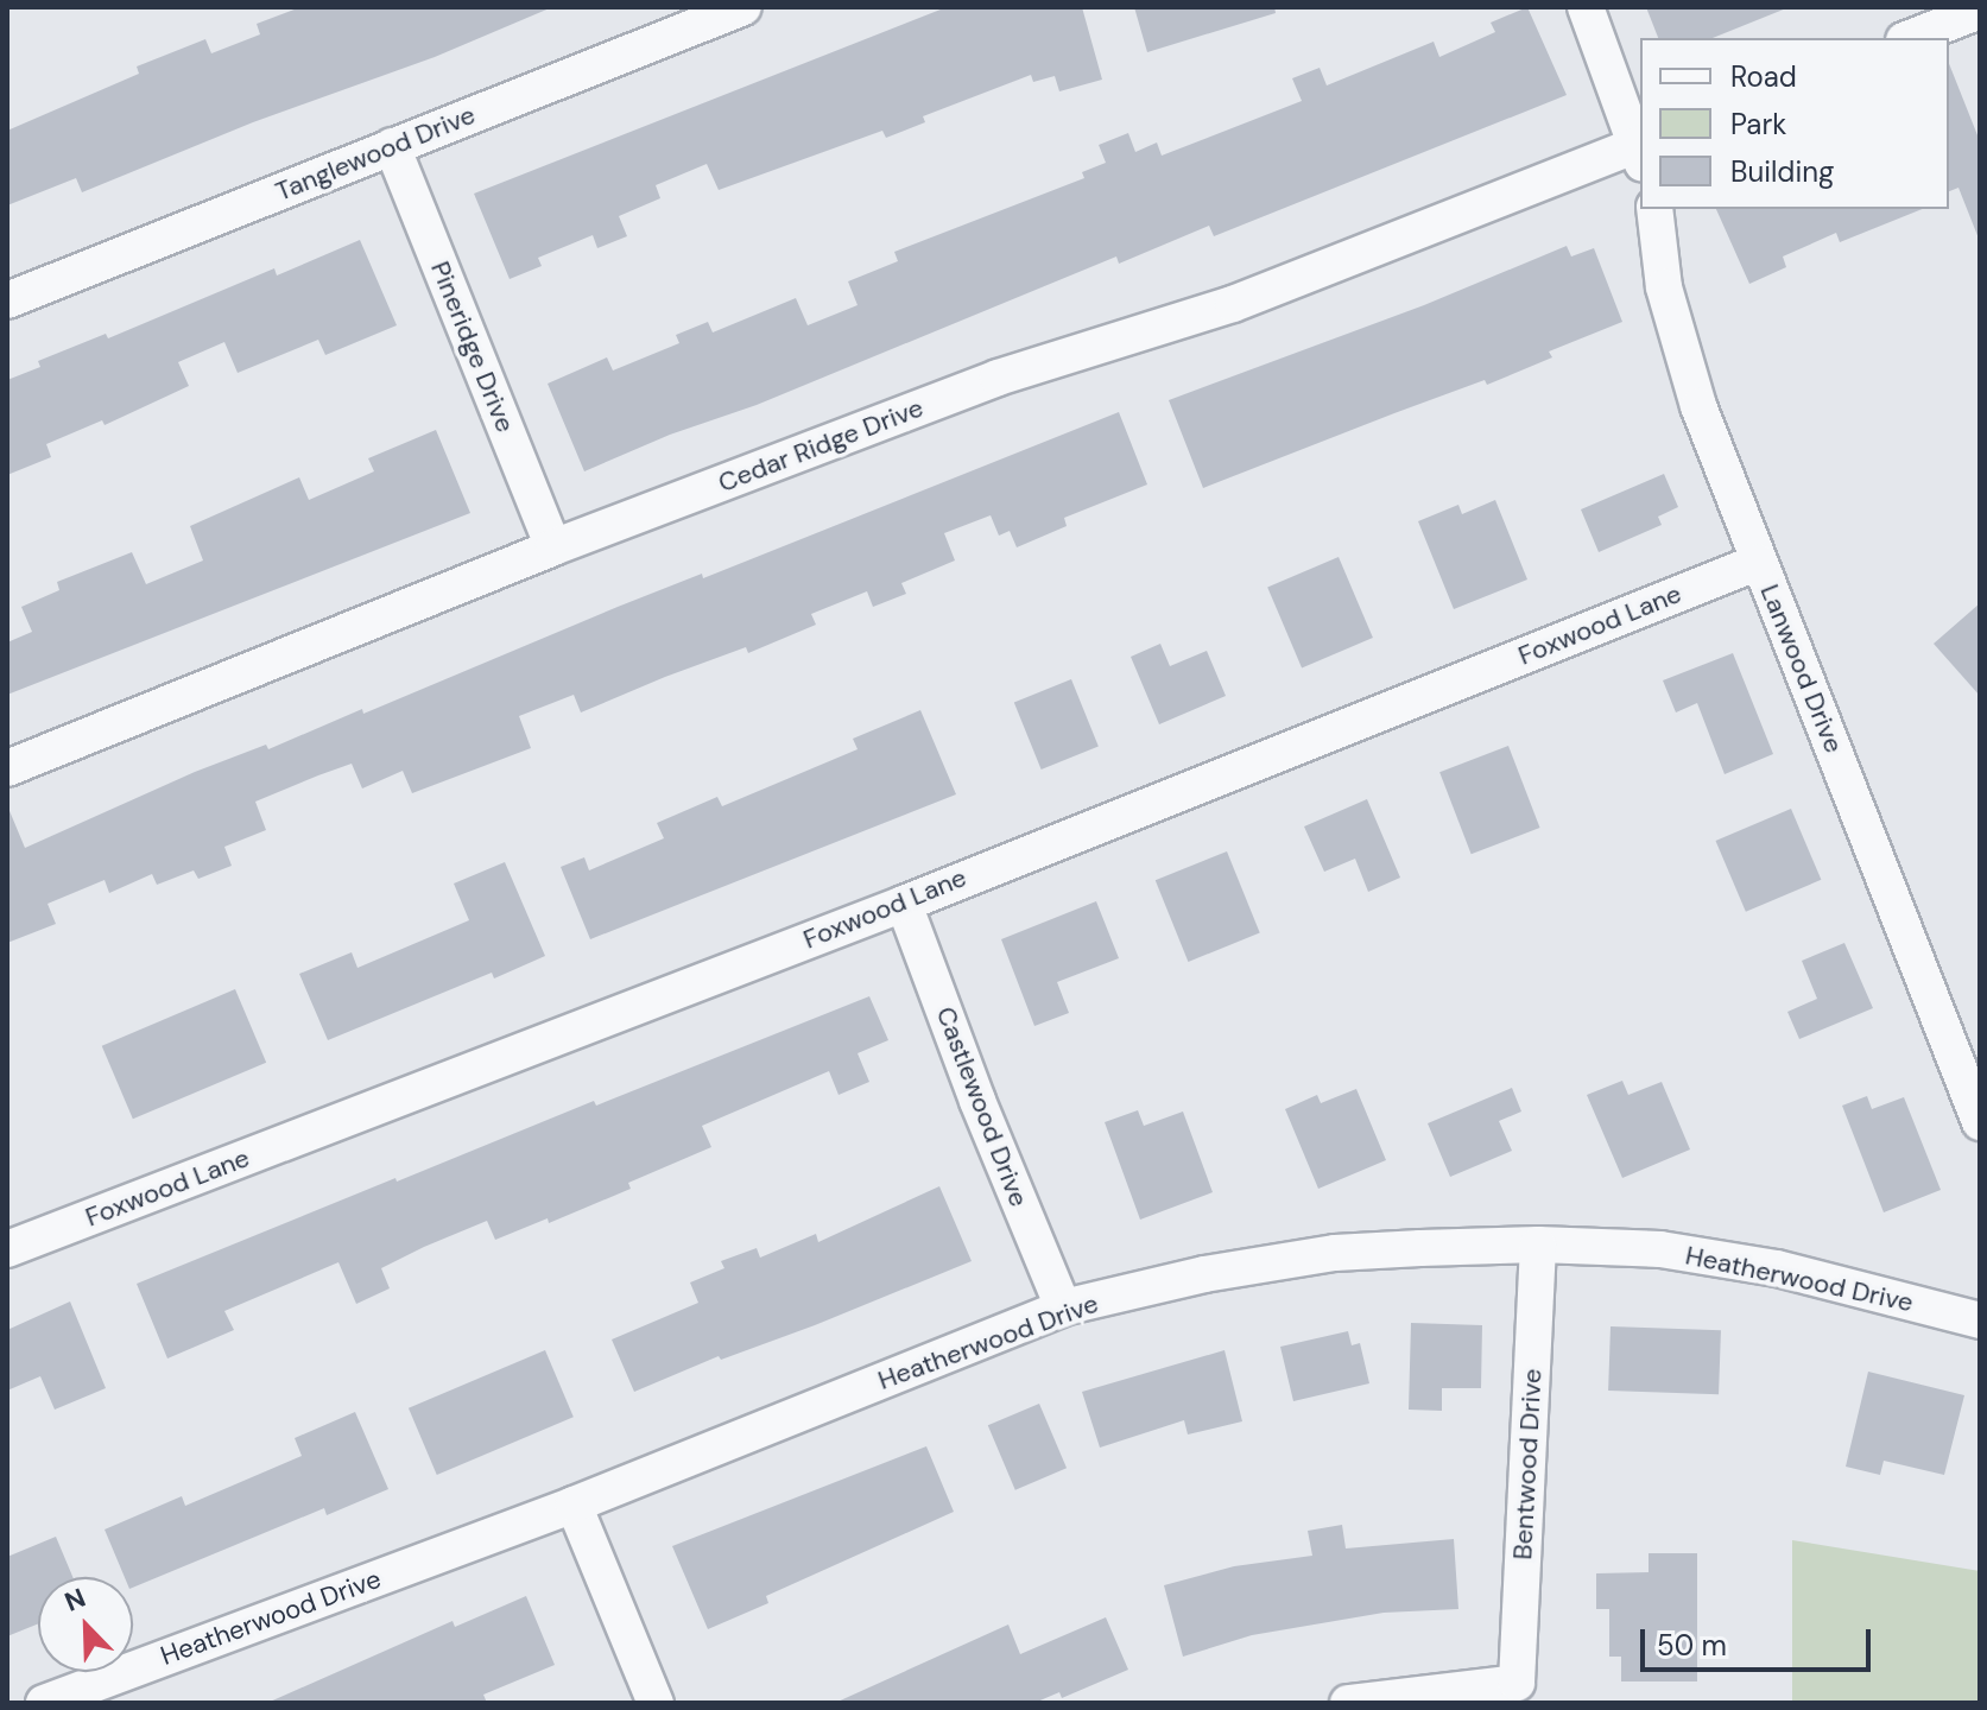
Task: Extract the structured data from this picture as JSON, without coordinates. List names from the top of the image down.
{
  "streets": {
    "street": [
      "Tanglewood Drive",
      "Pineridge Drive",
      "Cedar Ridge Drive",
      "Foxwood Lane",
      "Lanwood Drive",
      "Castlewood Drive",
      "Heatherwood Drive",
      "Bentwood Drive"
    ]
  },
  "crossings": [
    ["Tanglewood Drive", "Pineridge Drive"],
    ["Pineridge Drive", "Cedar Ridge Drive"],
    ["Foxwood Lane", "Lanwood Drive"],
    ["Foxwood Lane", "Castlewood Drive"],
    ["Castlewood Drive", "Heatherwood Drive"],
    ["Heatherwood Drive", "Bentwood Drive"]
  ],
  "legend": ["Road", "Park", "Building"],
  "scale_bar": "50 m",
  "north": "top left"
}
